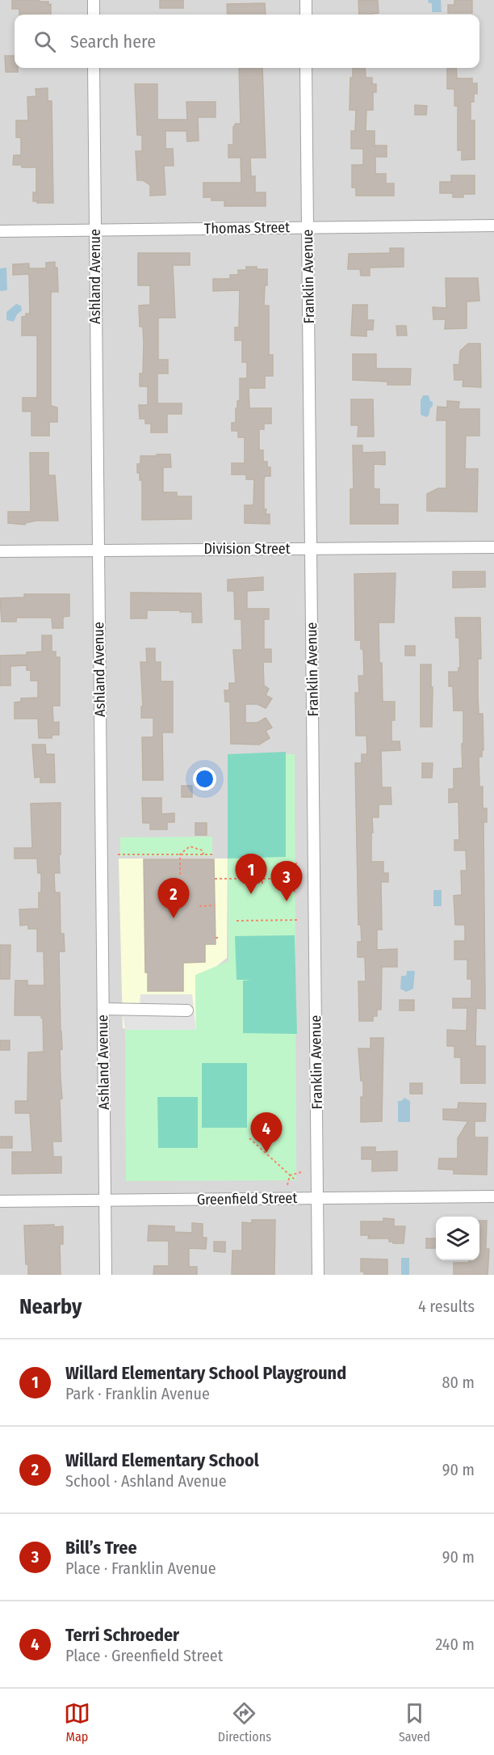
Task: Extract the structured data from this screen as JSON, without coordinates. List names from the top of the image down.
{
  "streets": {
    "street": [
      "Thomas Street",
      "Ashland Avenue",
      "Franklin Avenue",
      "Division Street",
      "Greenfield Street"
    ]
  },
  "crossings": [
    ["Thomas Street", "Ashland Avenue"],
    ["Thomas Street", "Franklin Avenue"],
    ["Ashland Avenue", "Division Street"],
    ["Ashland Avenue", "Greenfield Street"],
    ["Franklin Avenue", "Division Street"],
    ["Franklin Avenue", "Greenfield Street"]
  ],
  "page": {
    "search": "Search here",
    "pins": [
      "1",
      "3",
      "2",
      "4"
    ],
    "heading": ["Nearby", "4 results"],
    "list": [
      {
        "mark": "1",
        "name": "Willard Elementary School Playground",
        "note": "Park · Franklin Avenue",
        "value": "80 m"
      },
      {
        "mark": "2",
        "name": "Willard Elementary School",
        "note": "School · Ashland Avenue",
        "value": "90 m"
      },
      {
        "mark": "3",
        "name": "Bill’s Tree",
        "note": "Place · Franklin Avenue",
        "value": "90 m"
      },
      {
        "mark": "4",
        "name": "Terri Schroeder",
        "note": "Place · Greenfield Street",
        "value": "240 m"
      }
    ],
    "nav": ["Map", "Directions", "Saved"]
  }
}
